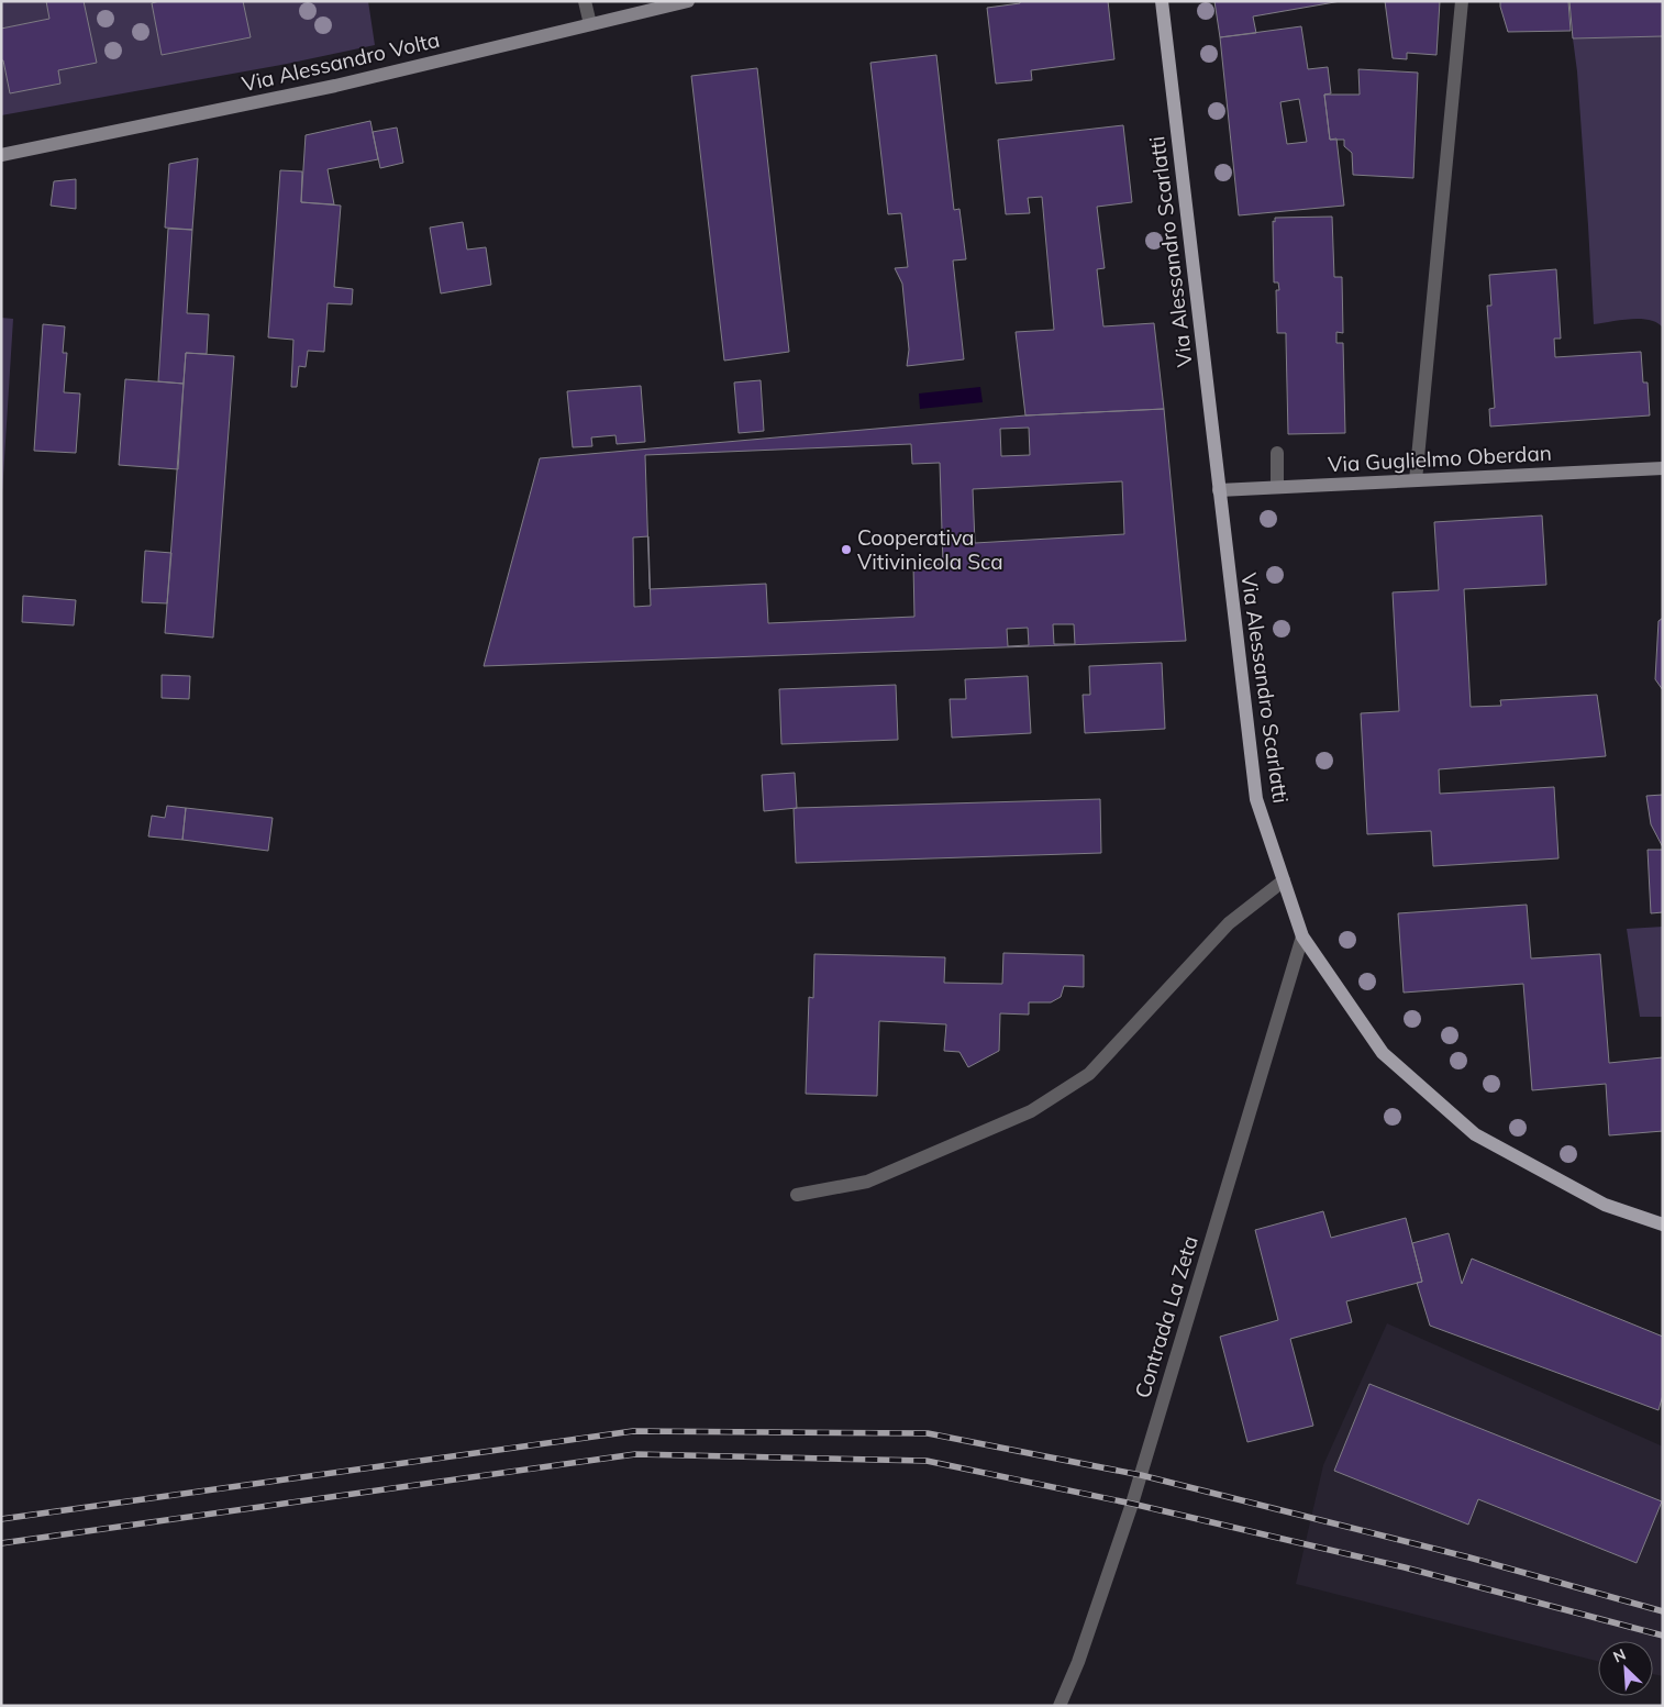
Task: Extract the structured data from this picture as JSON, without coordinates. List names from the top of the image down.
{
  "streets": {
    "main road": ["Via Alessandro Scarlatti"],
    "street": ["Via Alessandro Volta", "Via Guglielmo Oberdan", "Contrada La Zeta"]
  },
  "crossings": [
    ["Via Alessandro Scarlatti", "Via Guglielmo Oberdan"],
    ["Via Alessandro Scarlatti", "Contrada La Zeta"]
  ],
  "places": ["Cooperativa Vitivinicola Sca"],
  "north": "top left"
}
